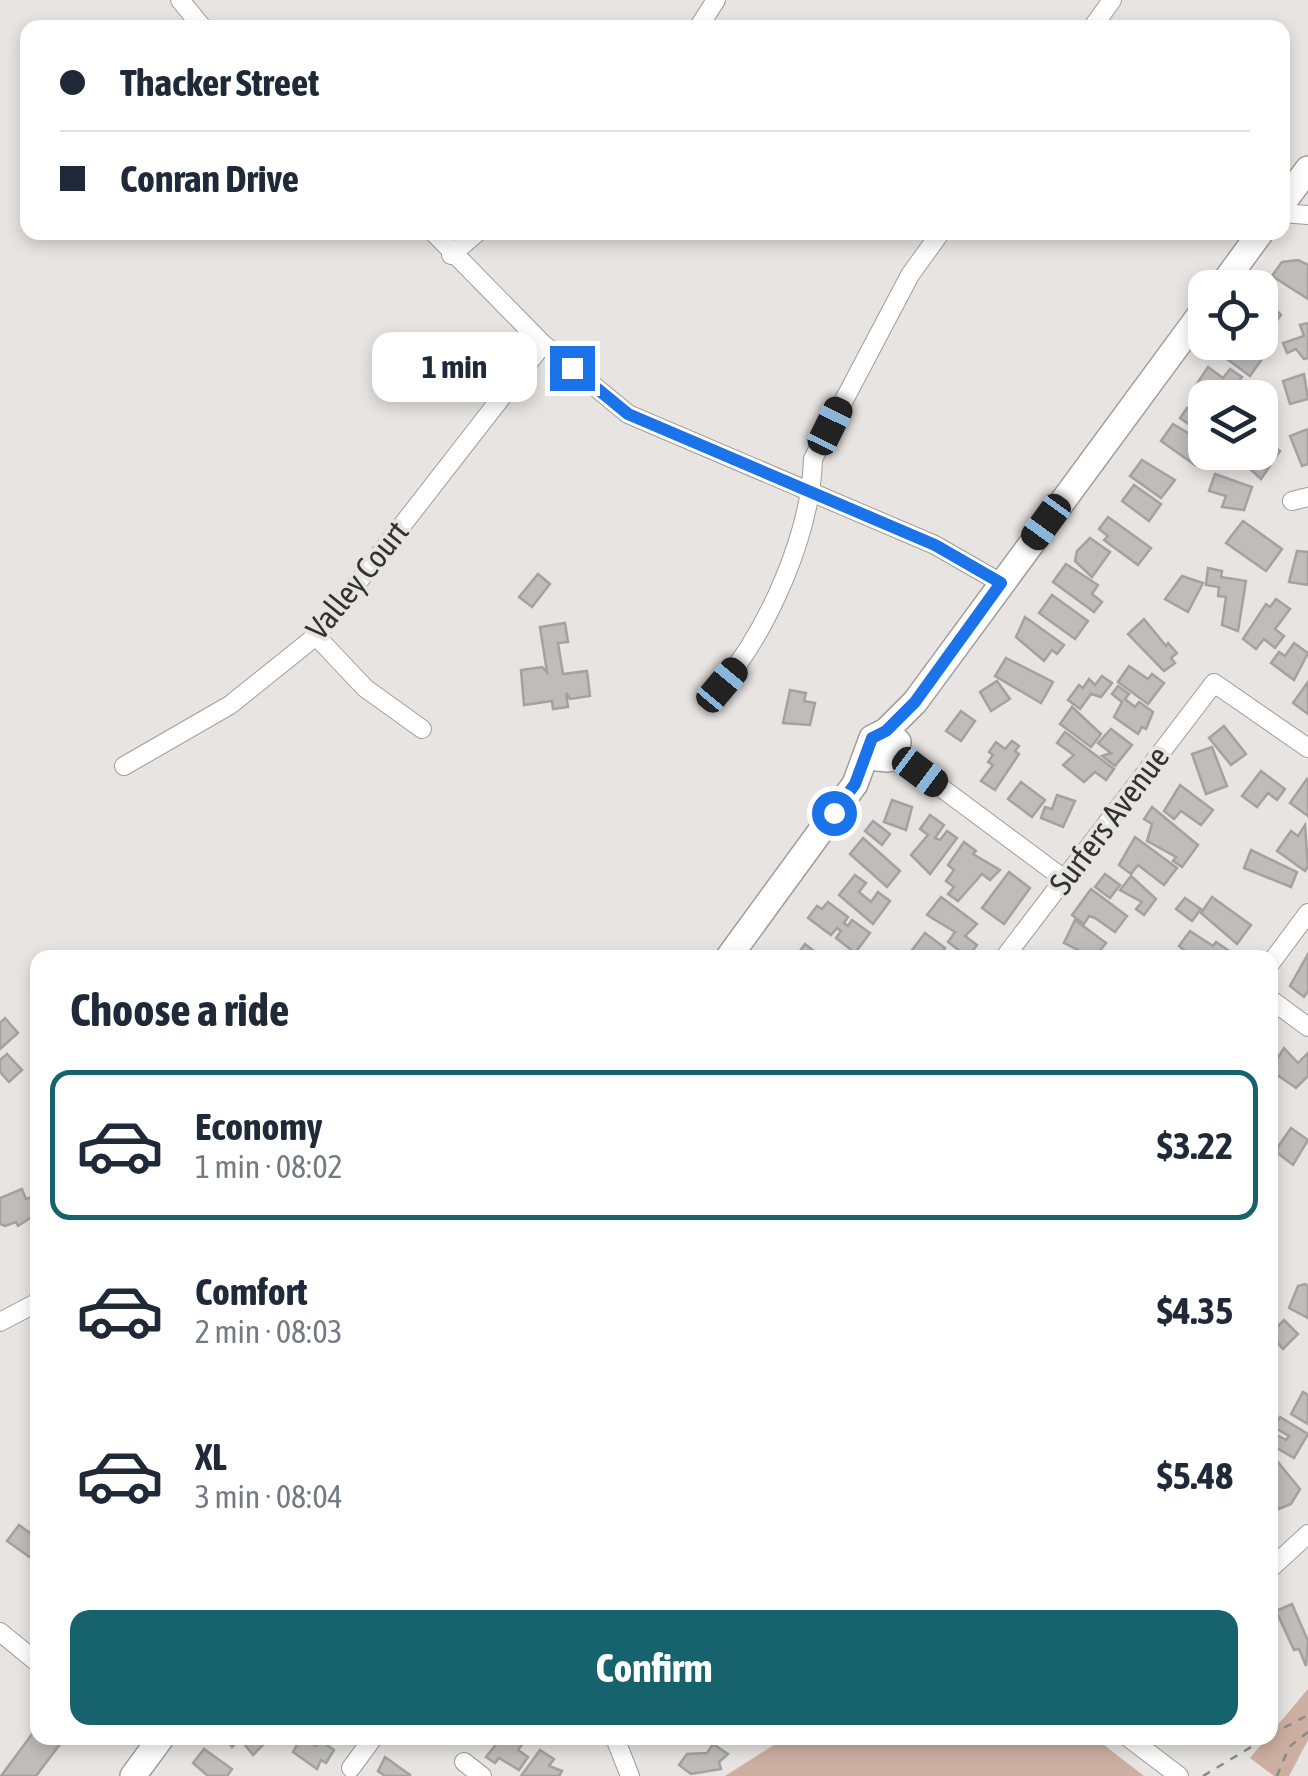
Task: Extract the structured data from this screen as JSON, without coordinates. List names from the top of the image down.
{
  "streets": {
    "street": ["Valley Court", "Surfers Avenue"]
  },
  "page": {
    "banner": ["Thacker Street", "Conran Drive"],
    "bubble": "1 min",
    "heading": "Choose a ride",
    "list": [
      {
        "name": "Economy",
        "note": "1 min · 08:02",
        "value": "$3.22"
      },
      {
        "name": "Comfort",
        "note": "2 min · 08:03",
        "value": "$4.35"
      },
      {
        "name": "XL",
        "note": "3 min · 08:04",
        "value": "$5.48"
      }
    ],
    "buttons": "Confirm"
  }
}
